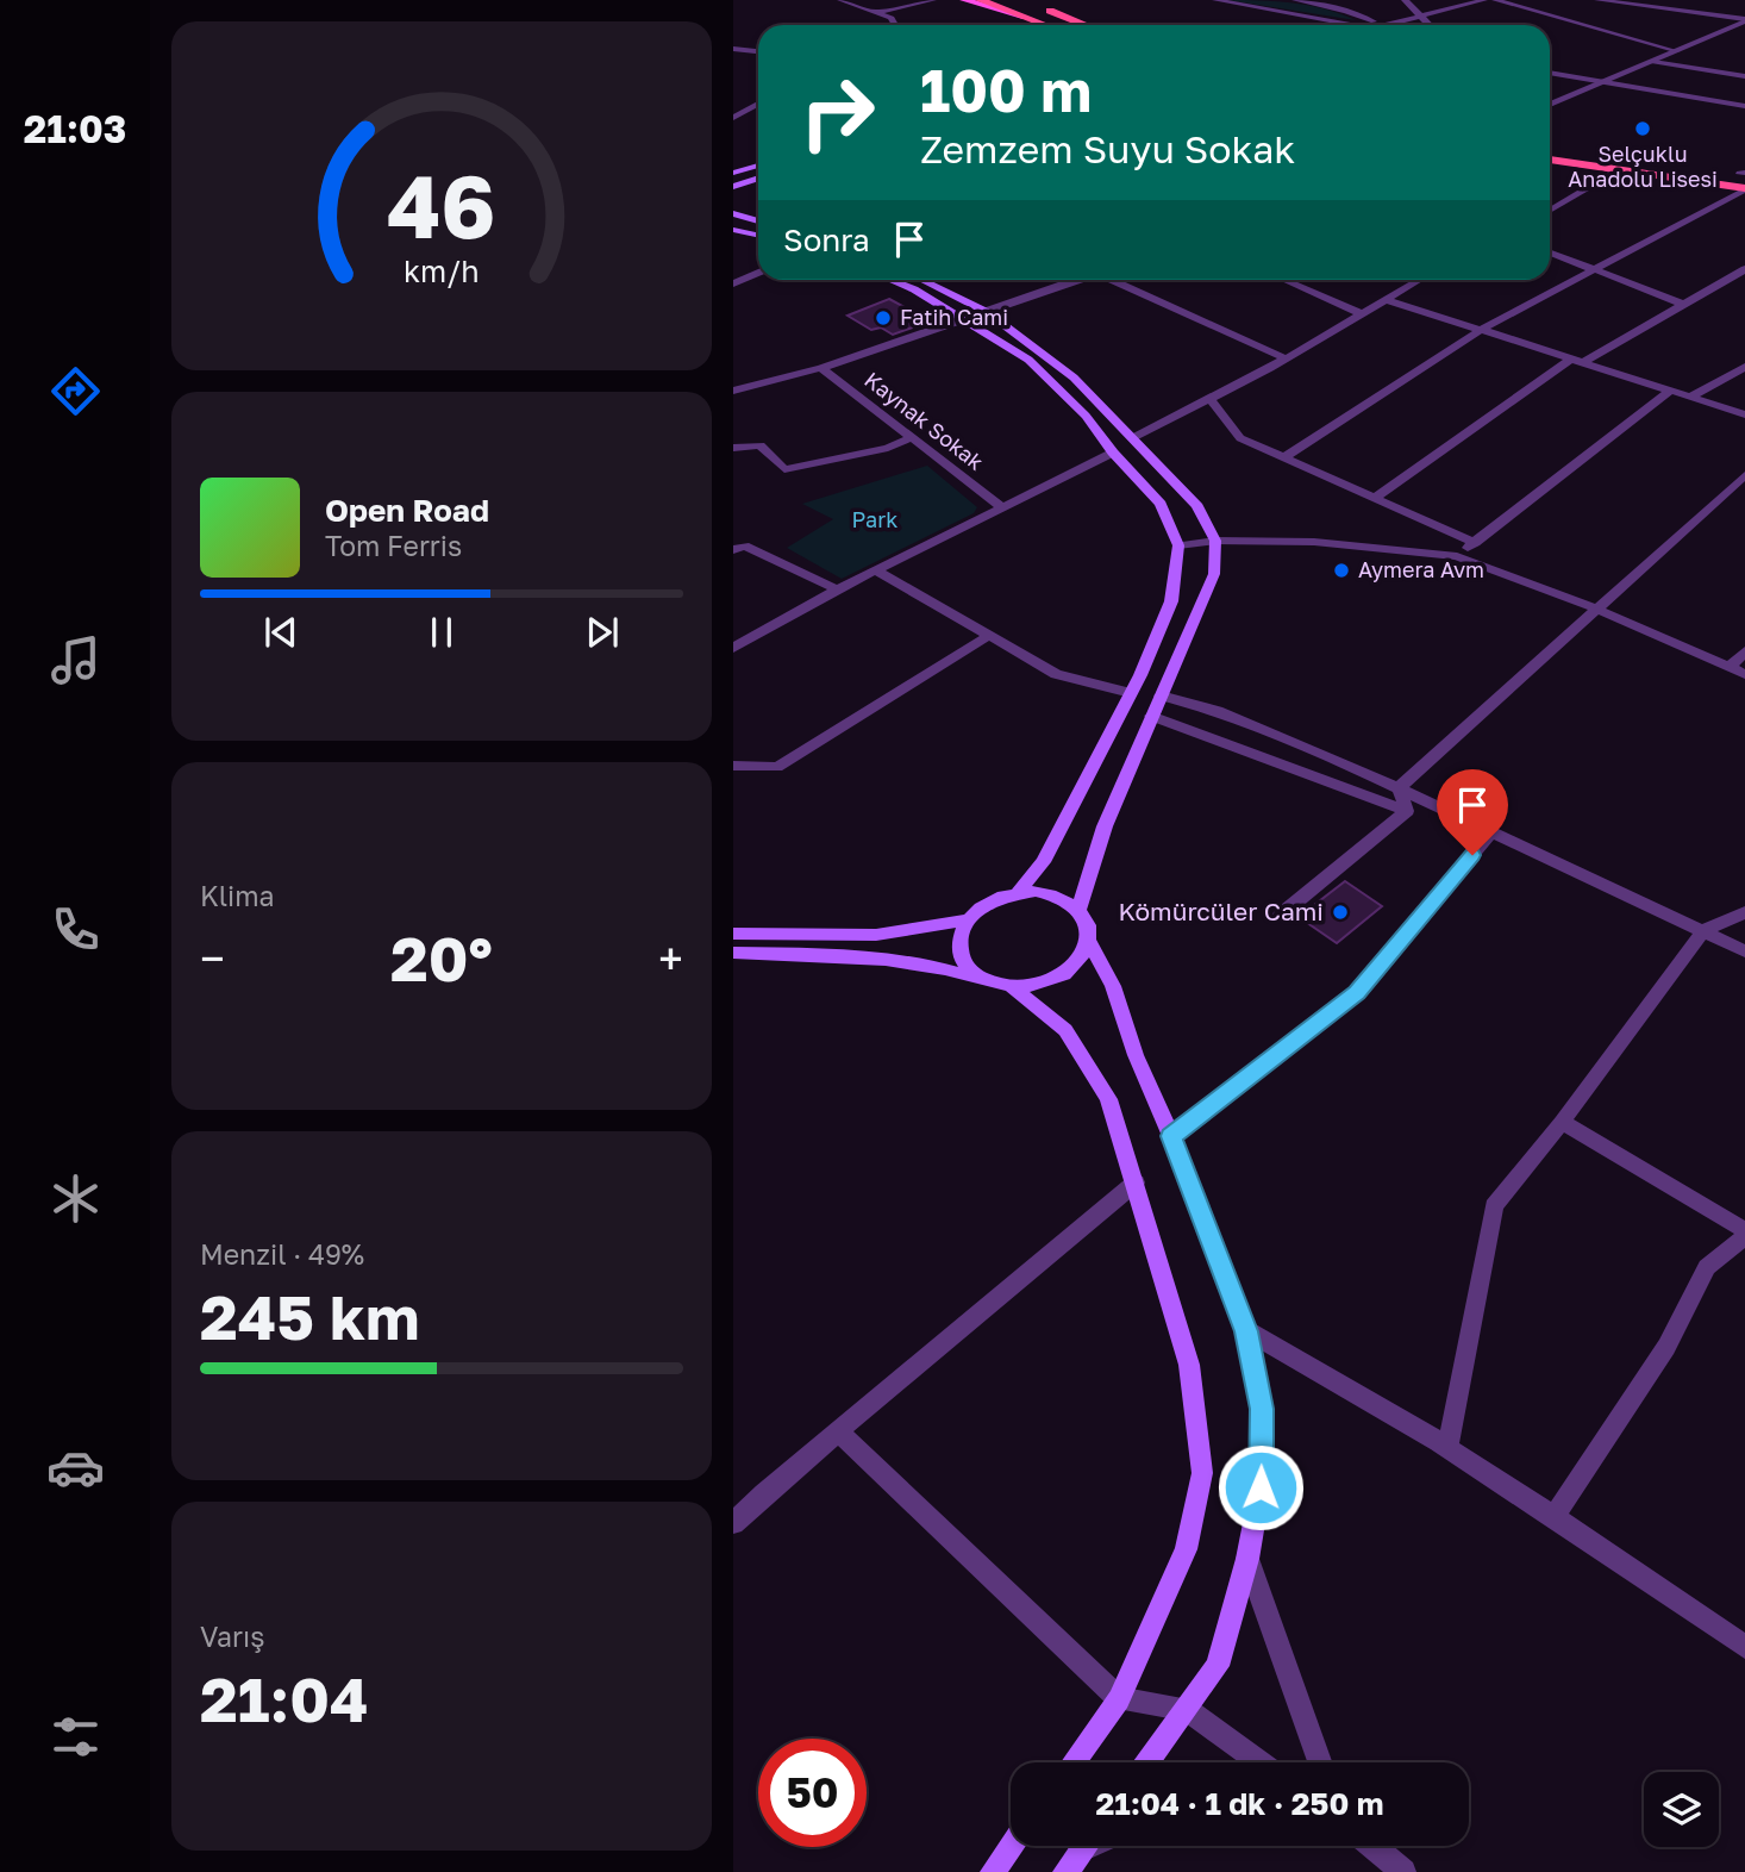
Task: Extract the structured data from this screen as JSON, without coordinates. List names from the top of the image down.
{
  "streets": {
    "street": ["Kaynak Sokak"]
  },
  "parks": ["Park"],
  "places": [
    "Selçuklu Anadolu Lisesi",
    "Fatih Cami",
    "Aymera Avm",
    "Kömürcüler Cami"
  ],
  "page": {
    "tabs": "21:03",
    "turn": ["100 m", "Zemzem Suyu Sokak"],
    "then": "Sonra",
    "song": ["Open Road", "Tom Ferris"],
    "tile": [
      "Klima",
      ["Menzil · 49%", "245 km"],
      ["Varış", "21:04"]
    ],
    "heat": ["−", "20°", "+"],
    "limit": "50",
    "trip": "21:04 · 1 dk · 250 m",
    "gauge": ["46", "km/h"]
  }
}
